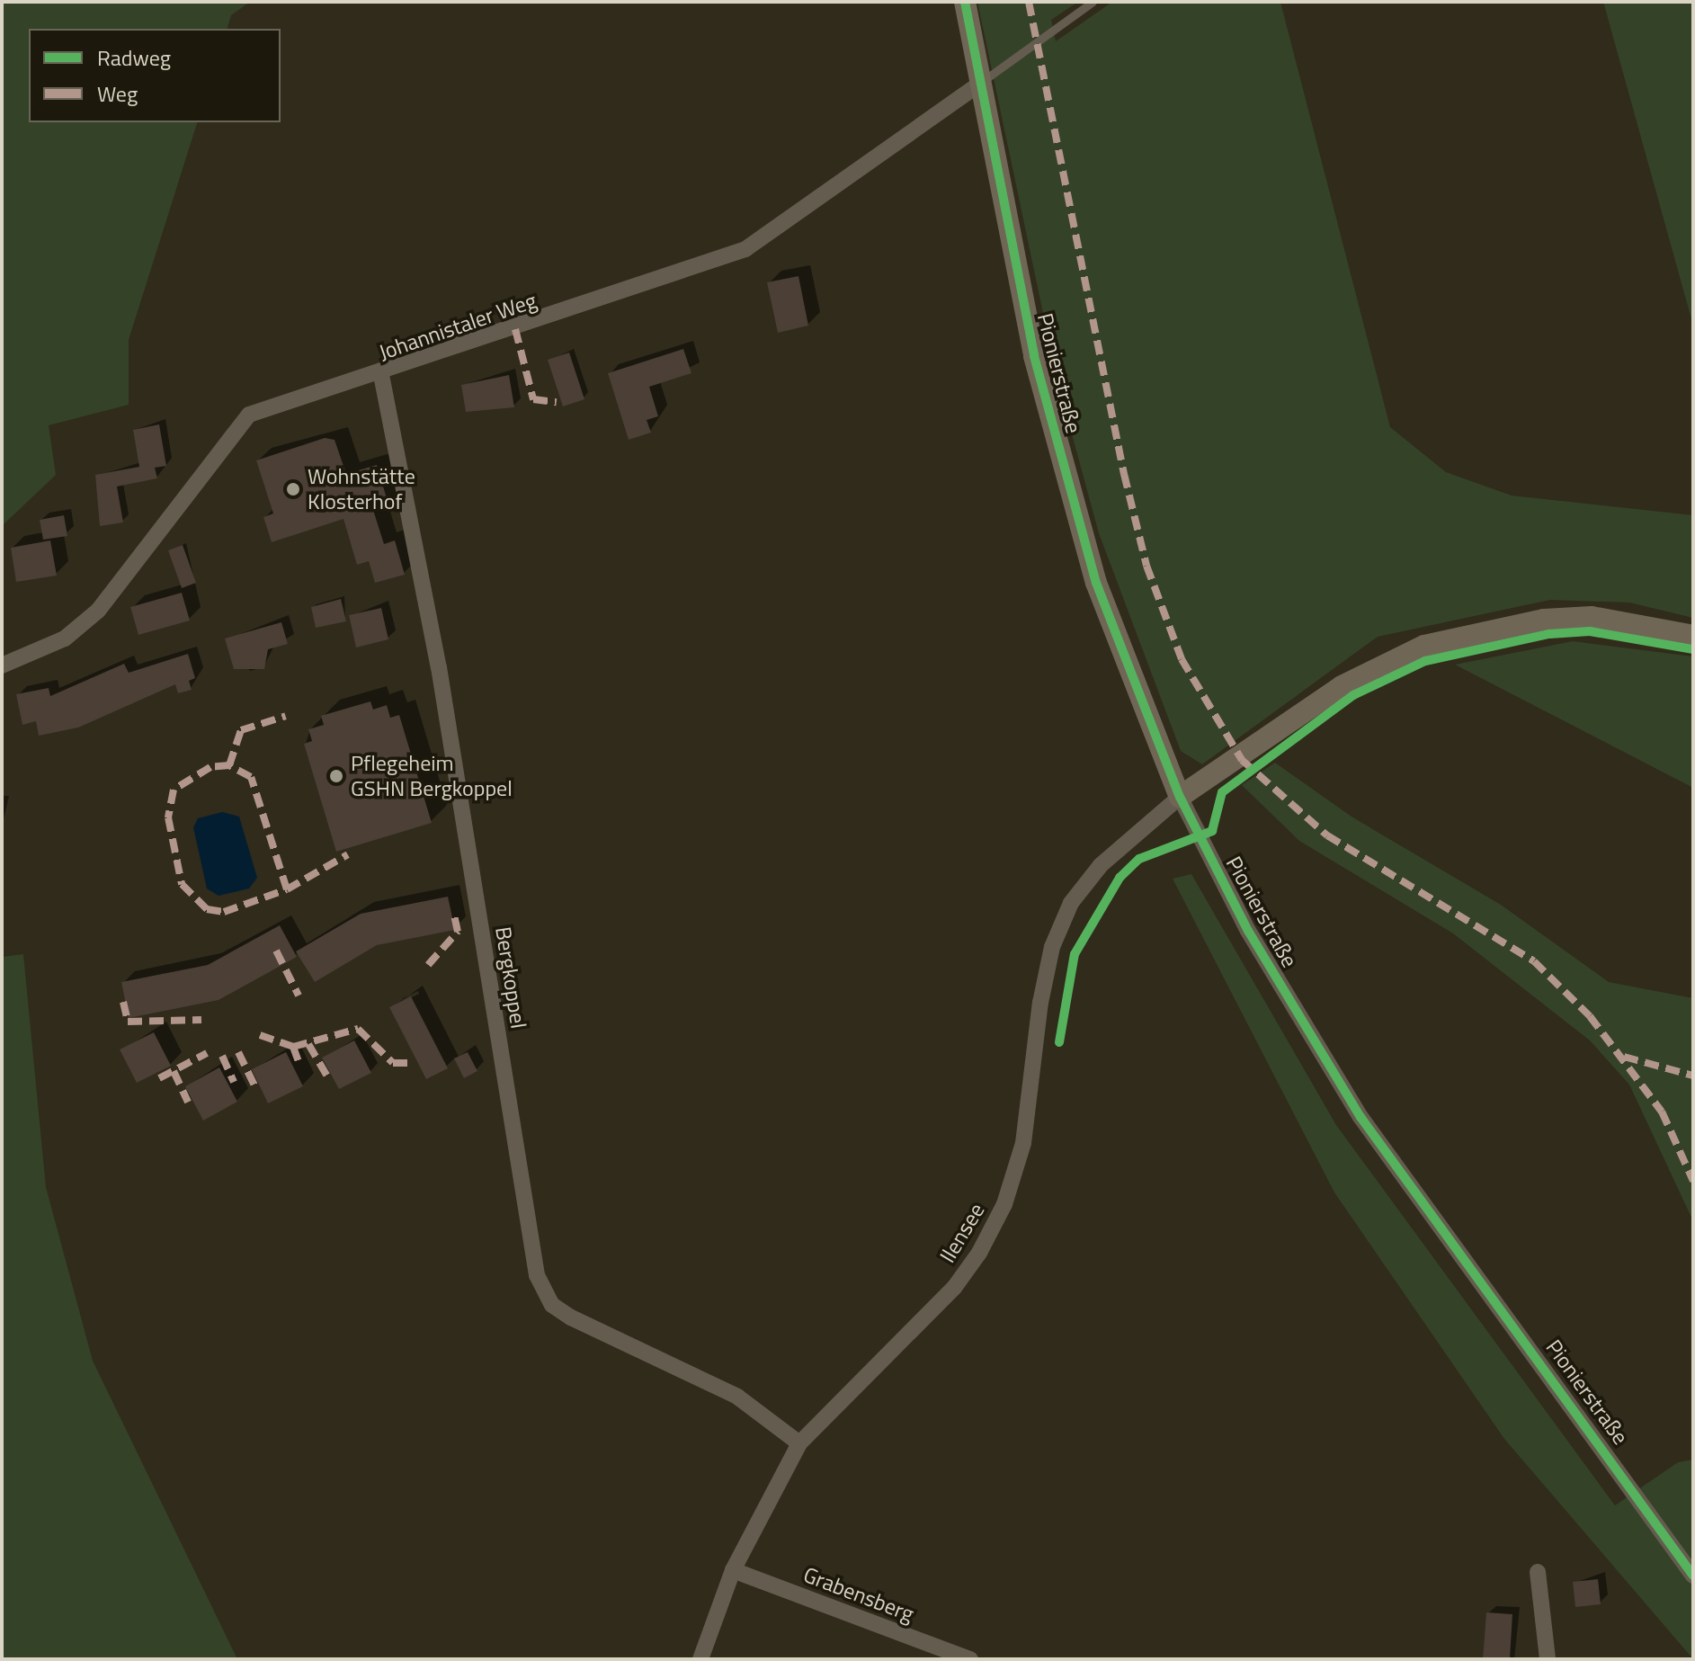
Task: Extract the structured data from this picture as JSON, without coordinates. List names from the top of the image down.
{
  "streets": {
    "street": [
      "Johannistaler Weg",
      "Pionierstraße",
      "Bergkoppel",
      "Ilensee",
      "Grabensberg"
    ]
  },
  "crossings": [
    ["Johannistaler Weg", "Pionierstraße"],
    ["Johannistaler Weg", "Bergkoppel"],
    ["Pionierstraße", "Ilensee"],
    ["Bergkoppel", "Ilensee"],
    ["Ilensee", "Grabensberg"]
  ],
  "places": ["Wohnstätte Klosterhof", "Pflegeheim GSHN Bergkoppel"],
  "legend": ["Radweg", "Weg"]
}
